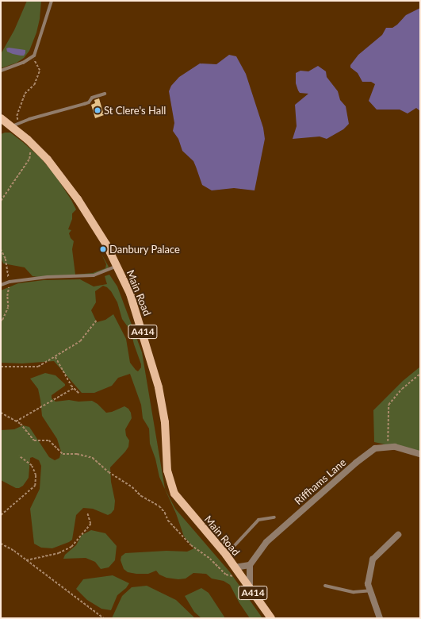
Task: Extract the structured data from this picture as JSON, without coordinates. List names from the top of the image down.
{
  "streets": {
    "main road": ["Main Road", "A414"],
    "street": ["Riffhams Lane"]
  },
  "crossings": [
    ["Main Road", "A414"]
  ],
  "places": ["St Clere's Hall", "Danbury Palace"]
}
